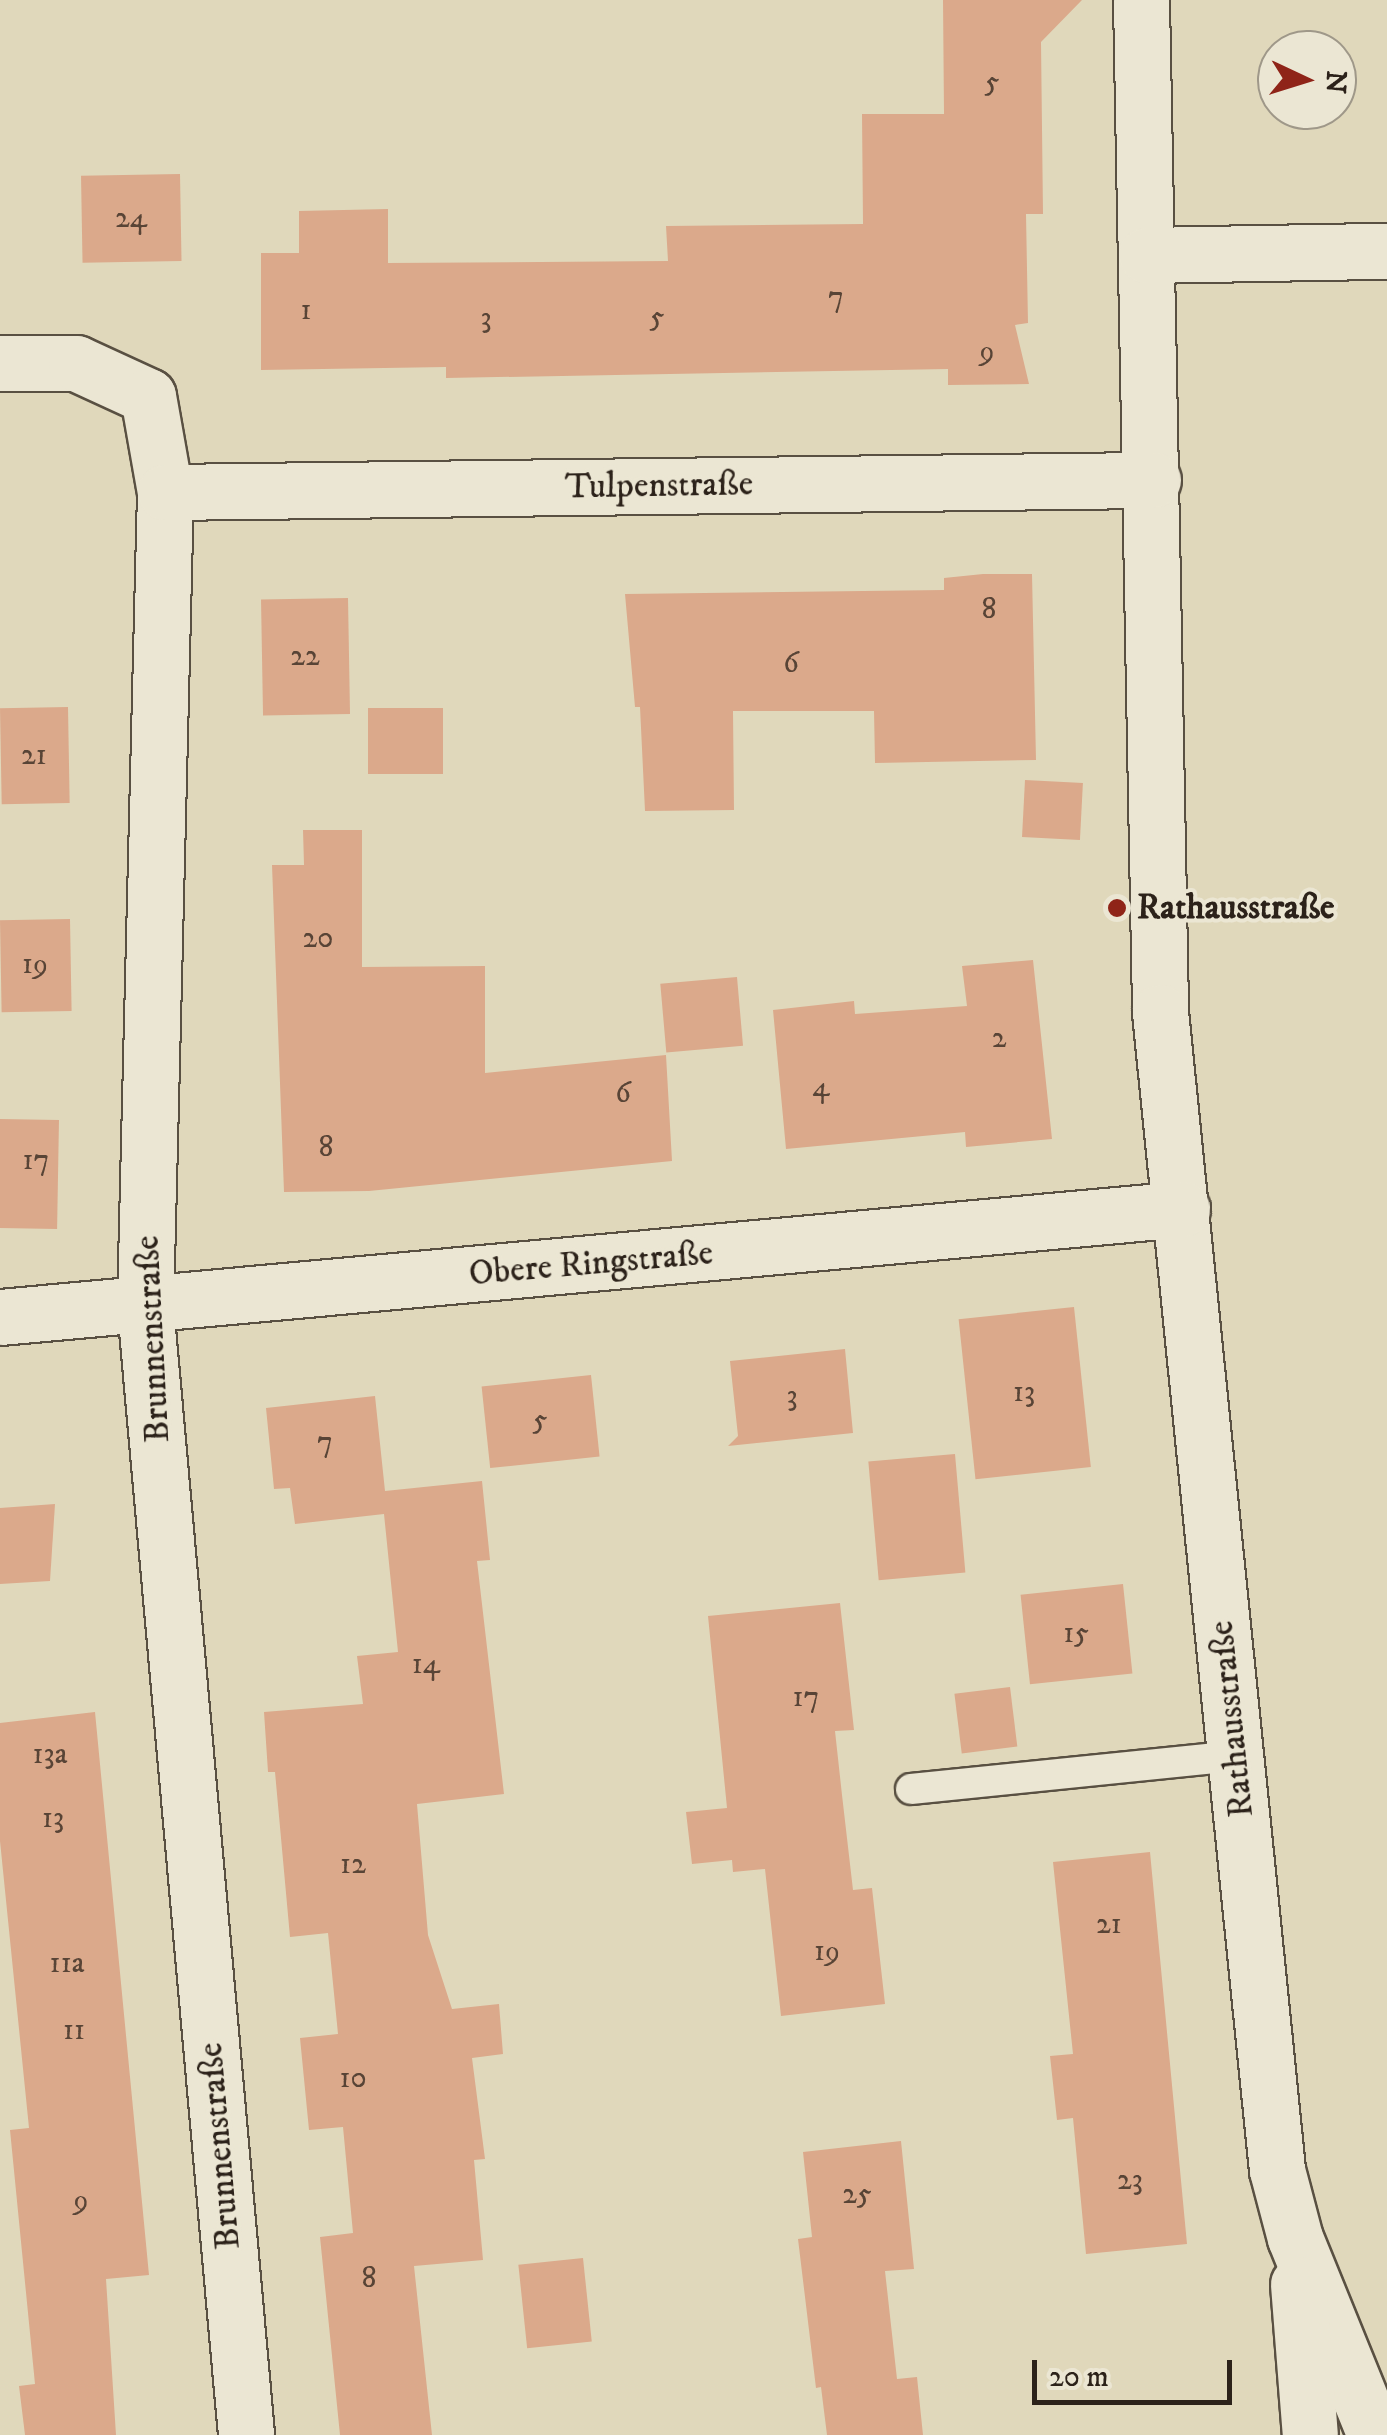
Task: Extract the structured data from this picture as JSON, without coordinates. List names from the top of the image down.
{
  "streets": {
    "street": [
      "Tulpenstraße",
      "Obere Ringstraße",
      "Brunnenstraße",
      "Rathausstraße"
    ]
  },
  "crossings": [
    ["Tulpenstraße", "Brunnenstraße"],
    ["Tulpenstraße", "Rathausstraße"],
    ["Obere Ringstraße", "Brunnenstraße"],
    ["Obere Ringstraße", "Rathausstraße"]
  ],
  "places": ["Rathausstraße"],
  "house_numbers": [
    "5",
    "24",
    "7",
    "1",
    "5",
    "3",
    "9",
    "8",
    "22",
    "6",
    "21",
    "20",
    "19",
    "2",
    "4",
    "6",
    "8",
    "17",
    "13",
    "3",
    "5",
    "7",
    "15",
    "14",
    "17",
    "13a",
    "13",
    "12",
    "21",
    "19",
    "11a",
    "11",
    "10",
    "23",
    "25",
    "9",
    "8"
  ],
  "scale_bar": "20 m",
  "north": "right"
}
